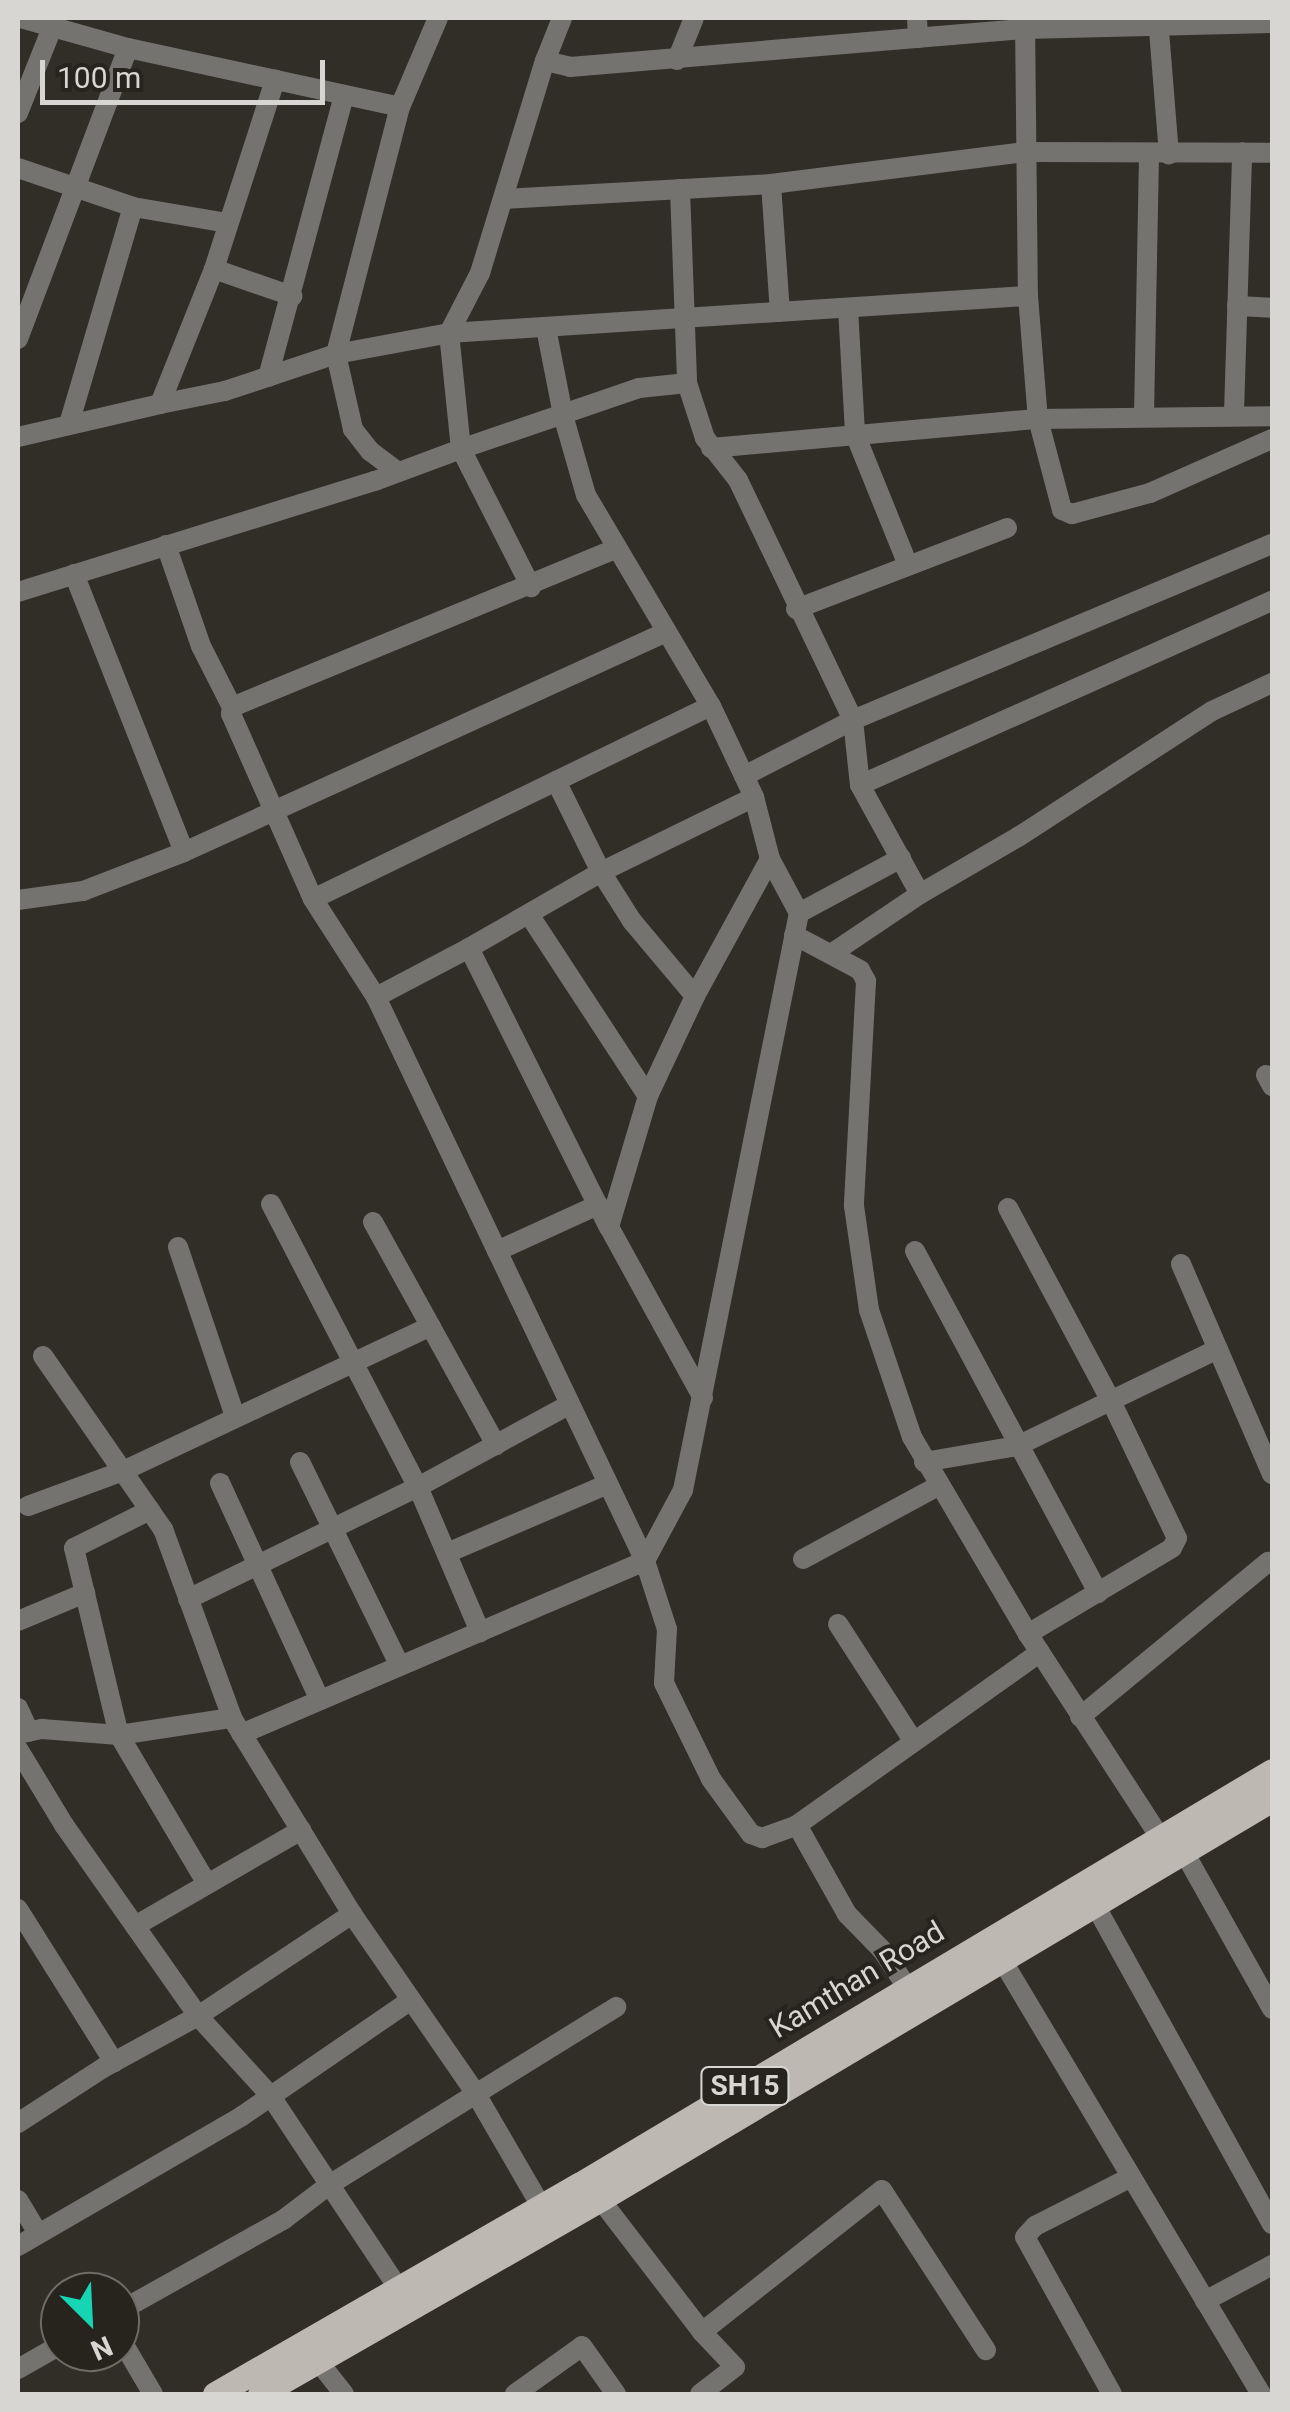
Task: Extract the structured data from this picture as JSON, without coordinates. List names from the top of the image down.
{
  "streets": {
    "main road": ["Kamthan Road", "SH15"]
  },
  "scale_bar": "100 m",
  "north": "bottom right"
}
